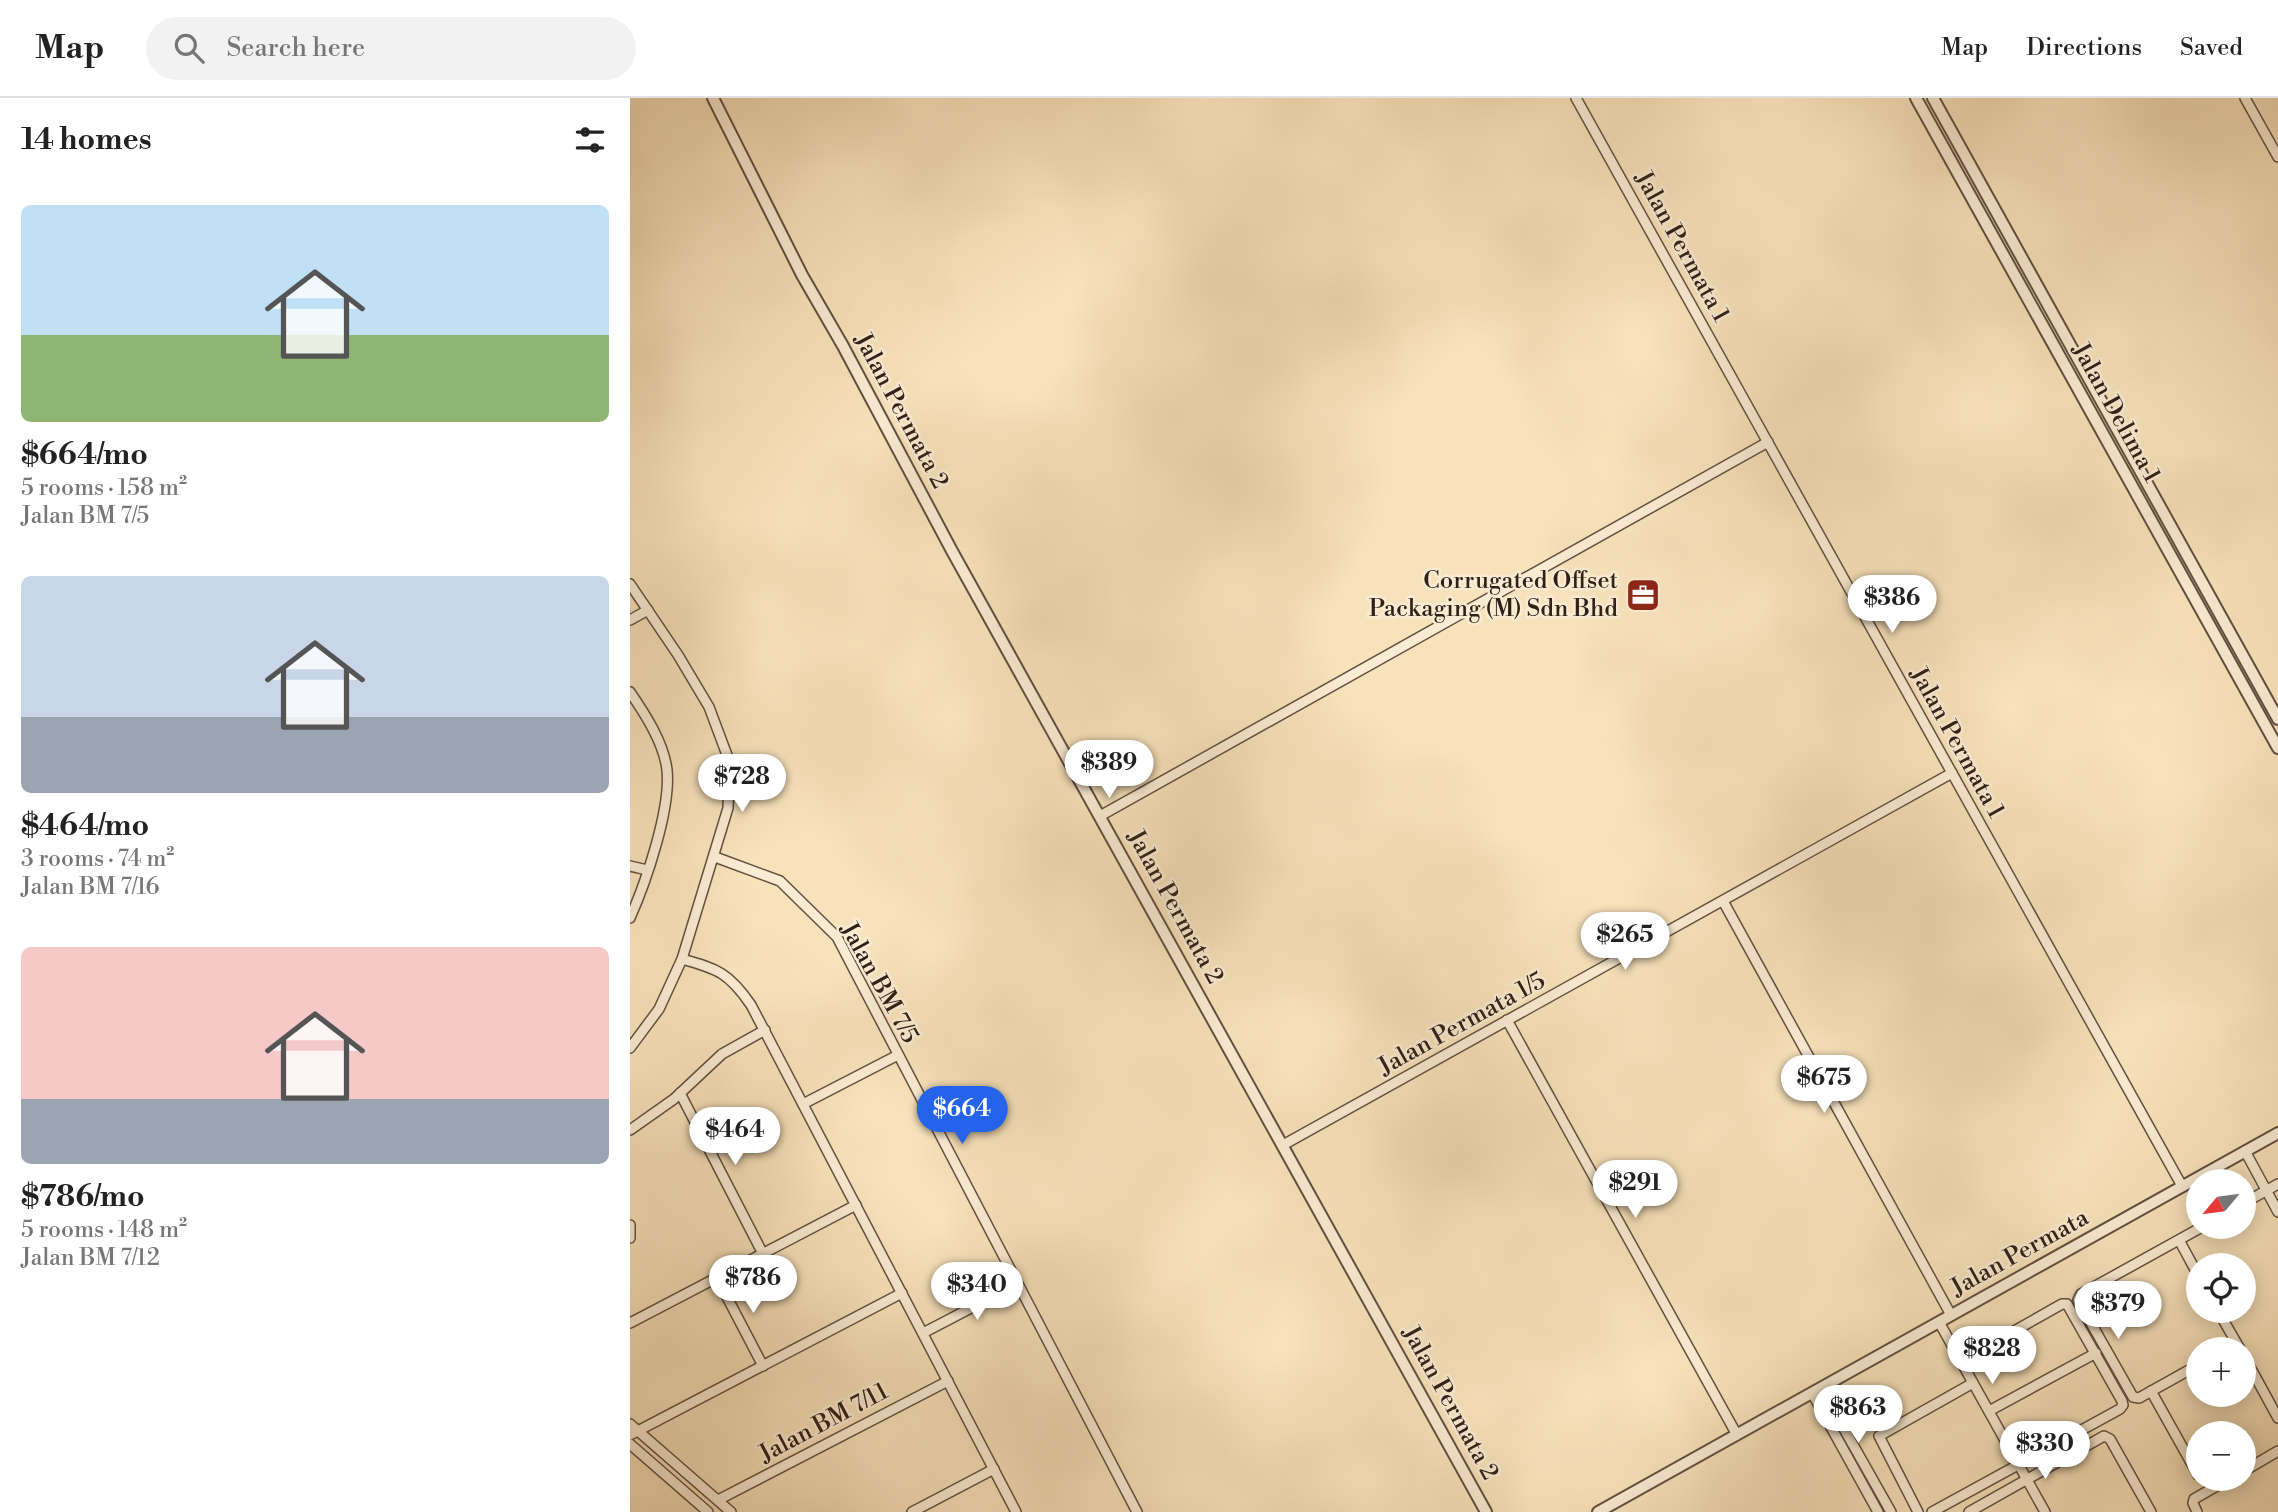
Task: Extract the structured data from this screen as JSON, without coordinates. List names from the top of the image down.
{
  "streets": {
    "street": [
      "Jalan Permata 1",
      "Jalan Permata 2",
      "Jalan Delima 1",
      "Jalan BM 7/5",
      "Jalan Permata 1/5",
      "Jalan Permata",
      "Jalan BM 7/11"
    ]
  },
  "crossings": [
    ["Jalan Permata 1", "Jalan Permata 1/5"],
    ["Jalan Permata 1", "Jalan Permata"],
    ["Jalan Permata 2", "Jalan Permata 1/5"]
  ],
  "places": {
    "office": ["Corrugated Offset Packaging (M) Sdn Bhd"]
  },
  "north": "bottom left",
  "page": {
    "header": "Map",
    "search": "Search here",
    "nav": ["Map", "Directions", "Saved"],
    "heading": "14 homes",
    "list": [
      {
        "name": "$664/mo",
        "note": "5 rooms · 158 m² · Jalan BM 7/5"
      },
      {
        "name": "$464/mo",
        "note": "3 rooms · 74 m² · Jalan BM 7/16"
      },
      {
        "name": "$786/mo",
        "note": "5 rooms · 148 m² · Jalan BM 7/12"
      }
    ],
    "price": [
      "$386",
      "$389",
      "$728",
      "$265",
      "$675",
      "$664",
      "$464",
      "$291",
      "$786",
      "$340",
      "$379",
      "$828",
      "$863",
      "$330"
    ],
    "map_buttons": ["+", "−"]
  }
}
